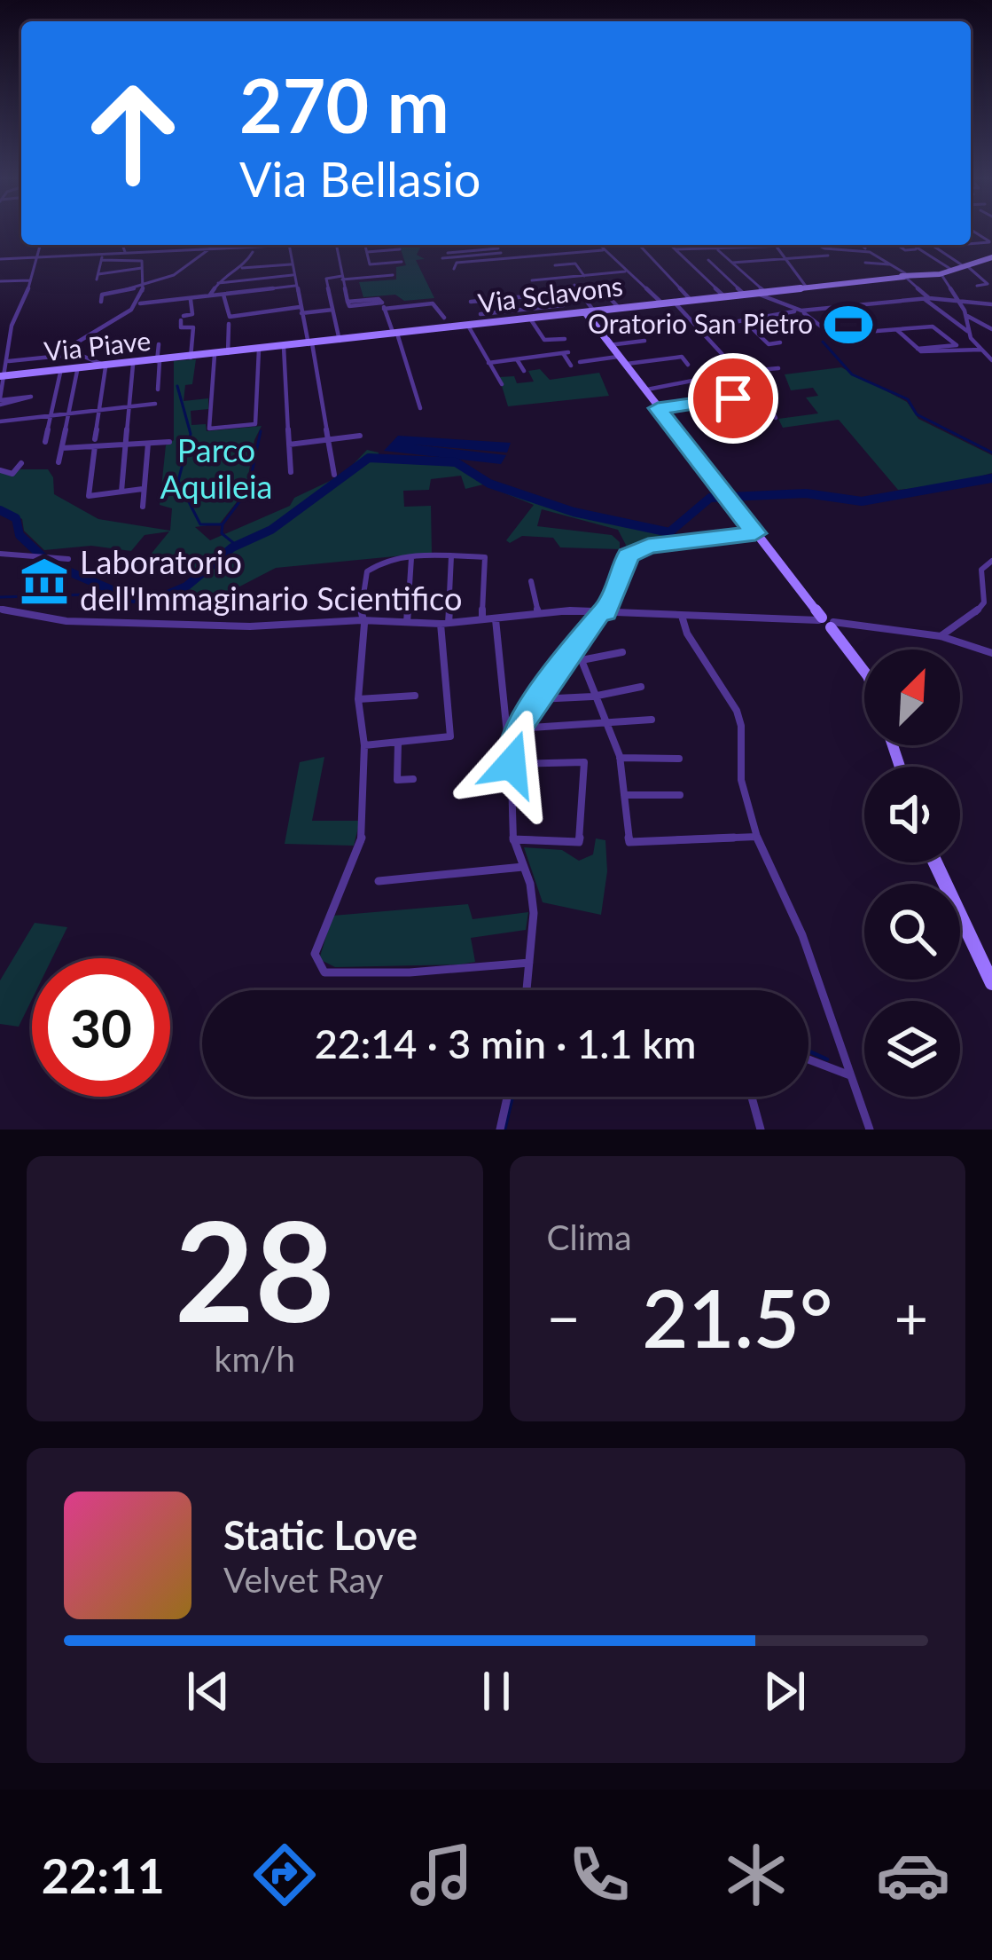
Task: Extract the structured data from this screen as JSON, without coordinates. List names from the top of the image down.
{
  "streets": {
    "street": ["Via Sclavons", "Via Piave"]
  },
  "crossings": [
    ["Via Sclavons", "Via Piave"]
  ],
  "parks": ["Parco Aquileia"],
  "places": {
    "sports": ["Oratorio San Pietro"],
    "museum": ["Laboratorio dell'Immaginario Scientifico"]
  },
  "north": "top right",
  "page": {
    "turn": ["270 m", "Via Bellasio"],
    "limit": "30",
    "trip": "22:14 · 3 min · 1.1 km",
    "tile": [
      ["28", "km/h"],
      "Clima"
    ],
    "heat": ["−", "21.5°", "+"],
    "song": ["Static Love", "Velvet Ray"],
    "tabs": "22:11"
  }
}
